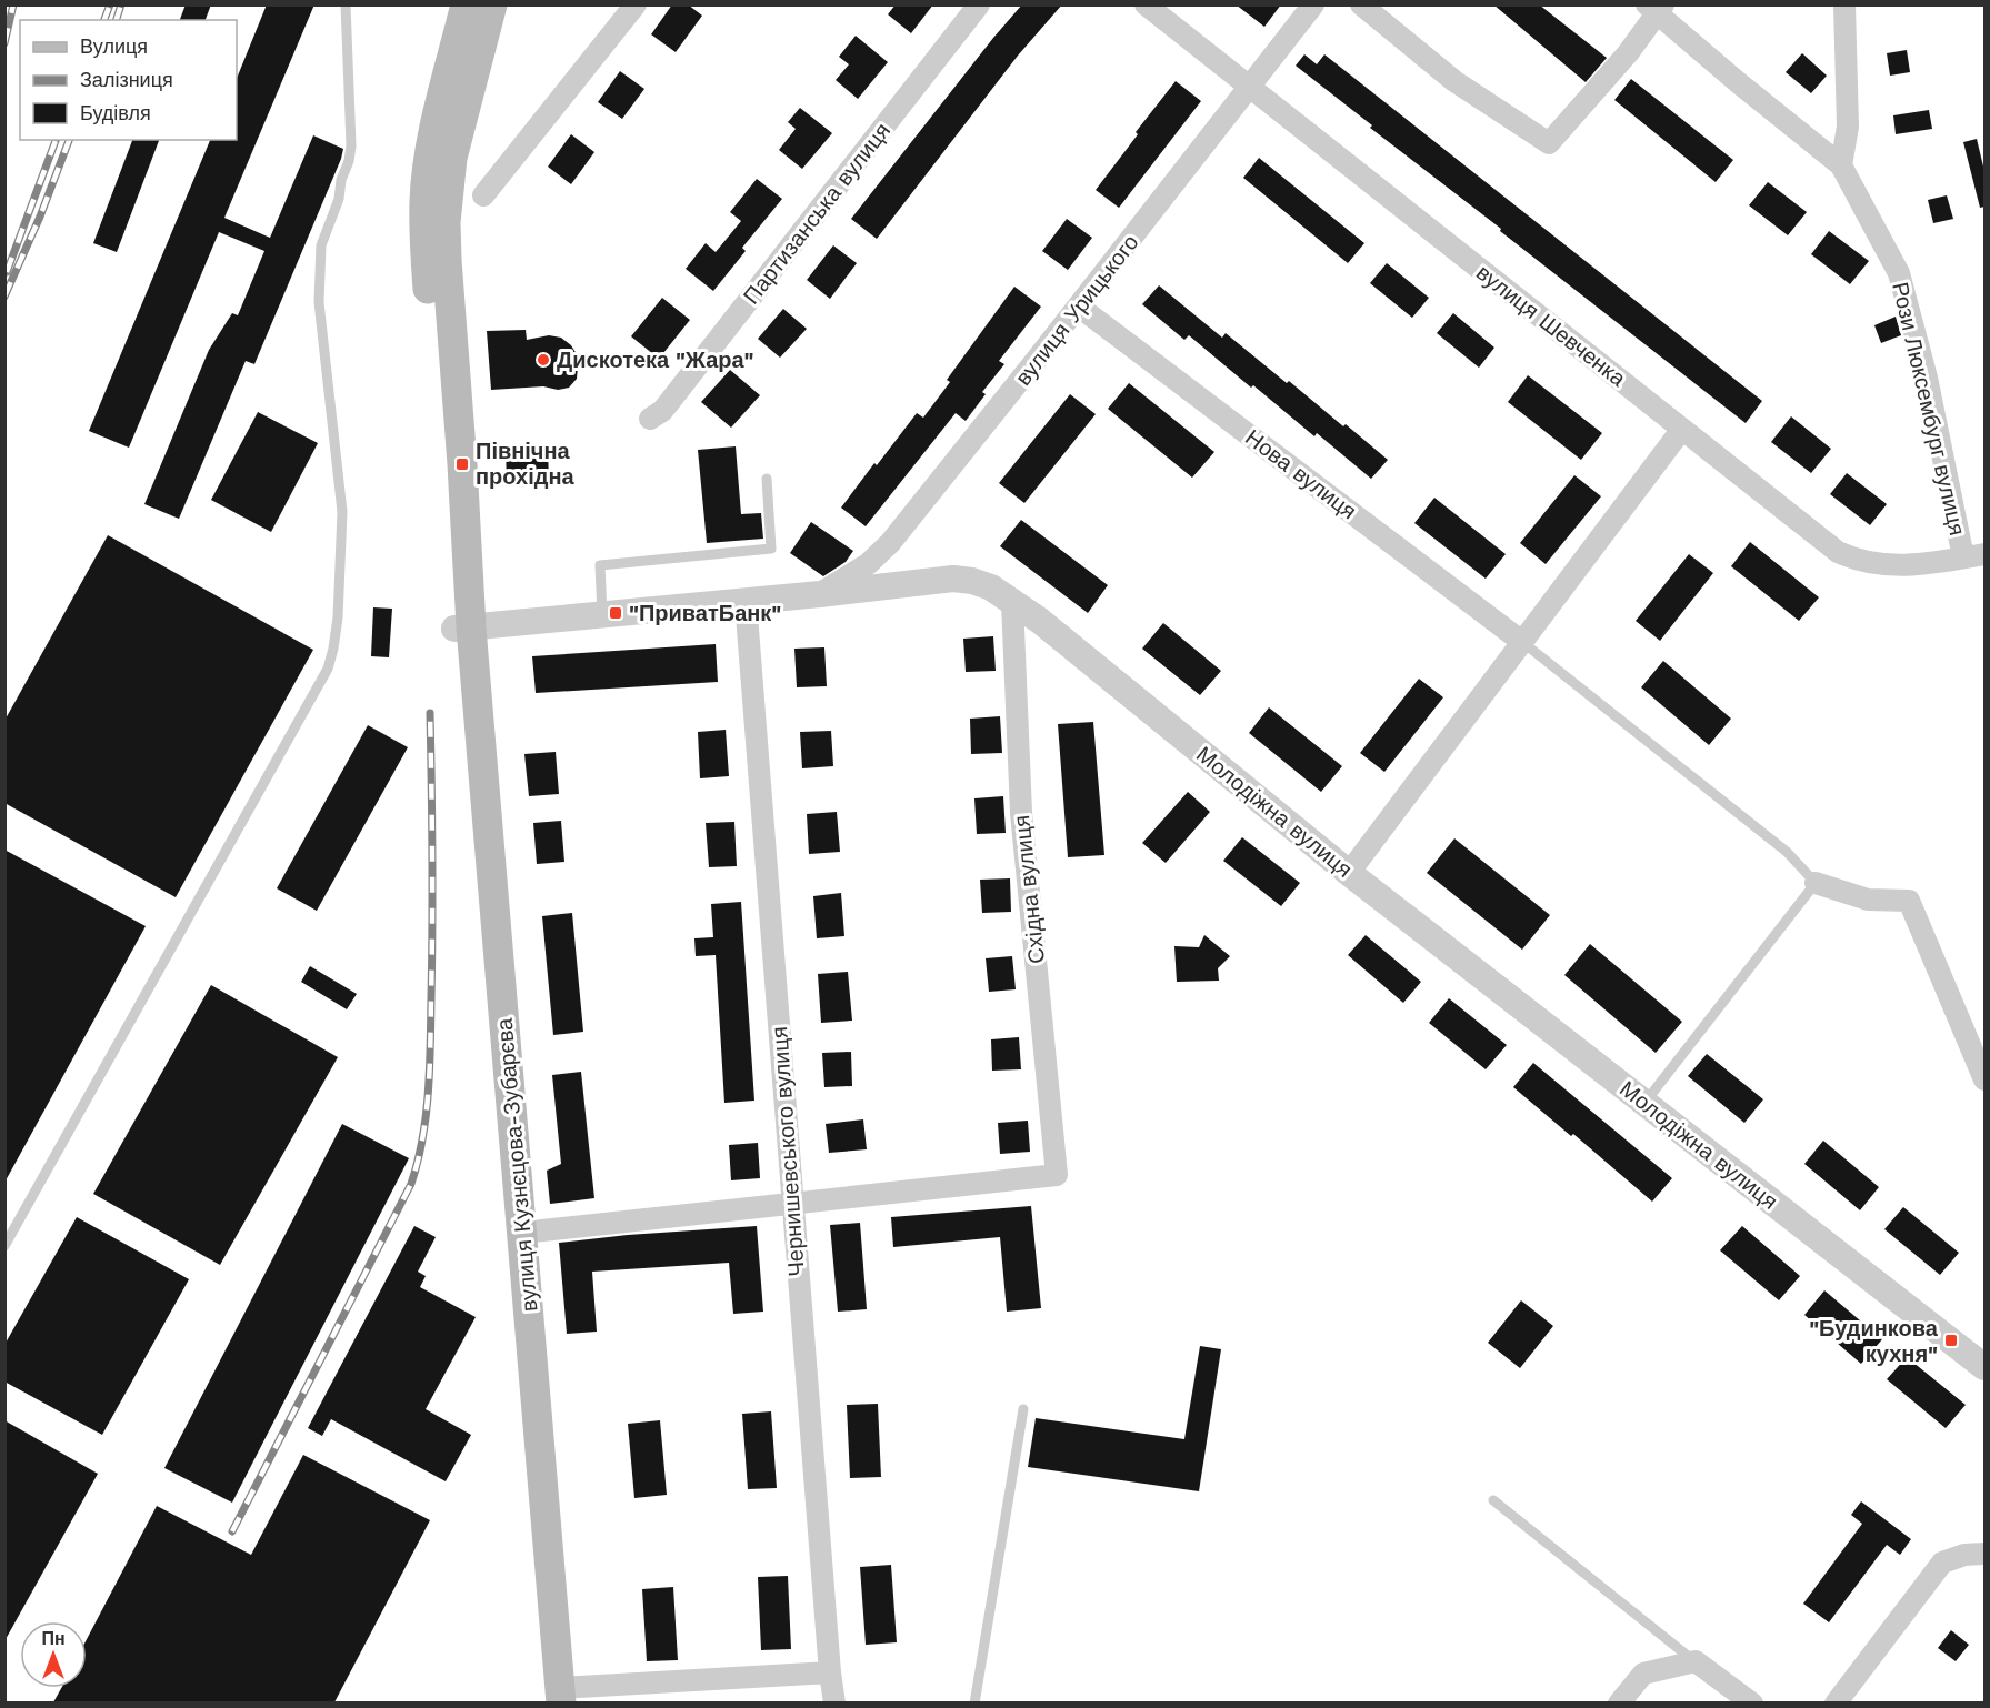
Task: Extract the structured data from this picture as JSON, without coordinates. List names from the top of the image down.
{
  "streets": {
    "main road": ["вулиця Кузнєцова-Зубарєва"],
    "street": [
      "Партизанська вулиця",
      "вулиця Урицького",
      "вулиця Шевченка",
      "Рози Люксембург вулиця",
      "Нова вулиця",
      "Молодіжна вулиця",
      "Східна вулиця",
      "Чернишевського вулиця"
    ]
  },
  "crossings": [
    ["вулиця Урицького", "вулиця Шевченка"],
    ["вулиця Урицького", "Нова вулиця"],
    ["вулиця Урицького", "Молодіжна вулиця"],
    ["вулиця Шевченка", "Рози Люксембург вулиця"],
    ["Молодіжна вулиця", "Східна вулиця"],
    ["Молодіжна вулиця", "Чернишевського вулиця"],
    ["Молодіжна вулиця", "вулиця Кузнєцова-Зубарєва"],
    ["Східна вулиця", "Чернишевського вулиця"]
  ],
  "places": {
    "other": ["Дискотека \"Жара\""],
    "transit": ["Північна прохідна", "\"ПриватБанк\"", "\"Будинкова кухня\""]
  },
  "legend": ["Вулиця", "Залізниця", "Будівля"],
  "north": "top"
}
